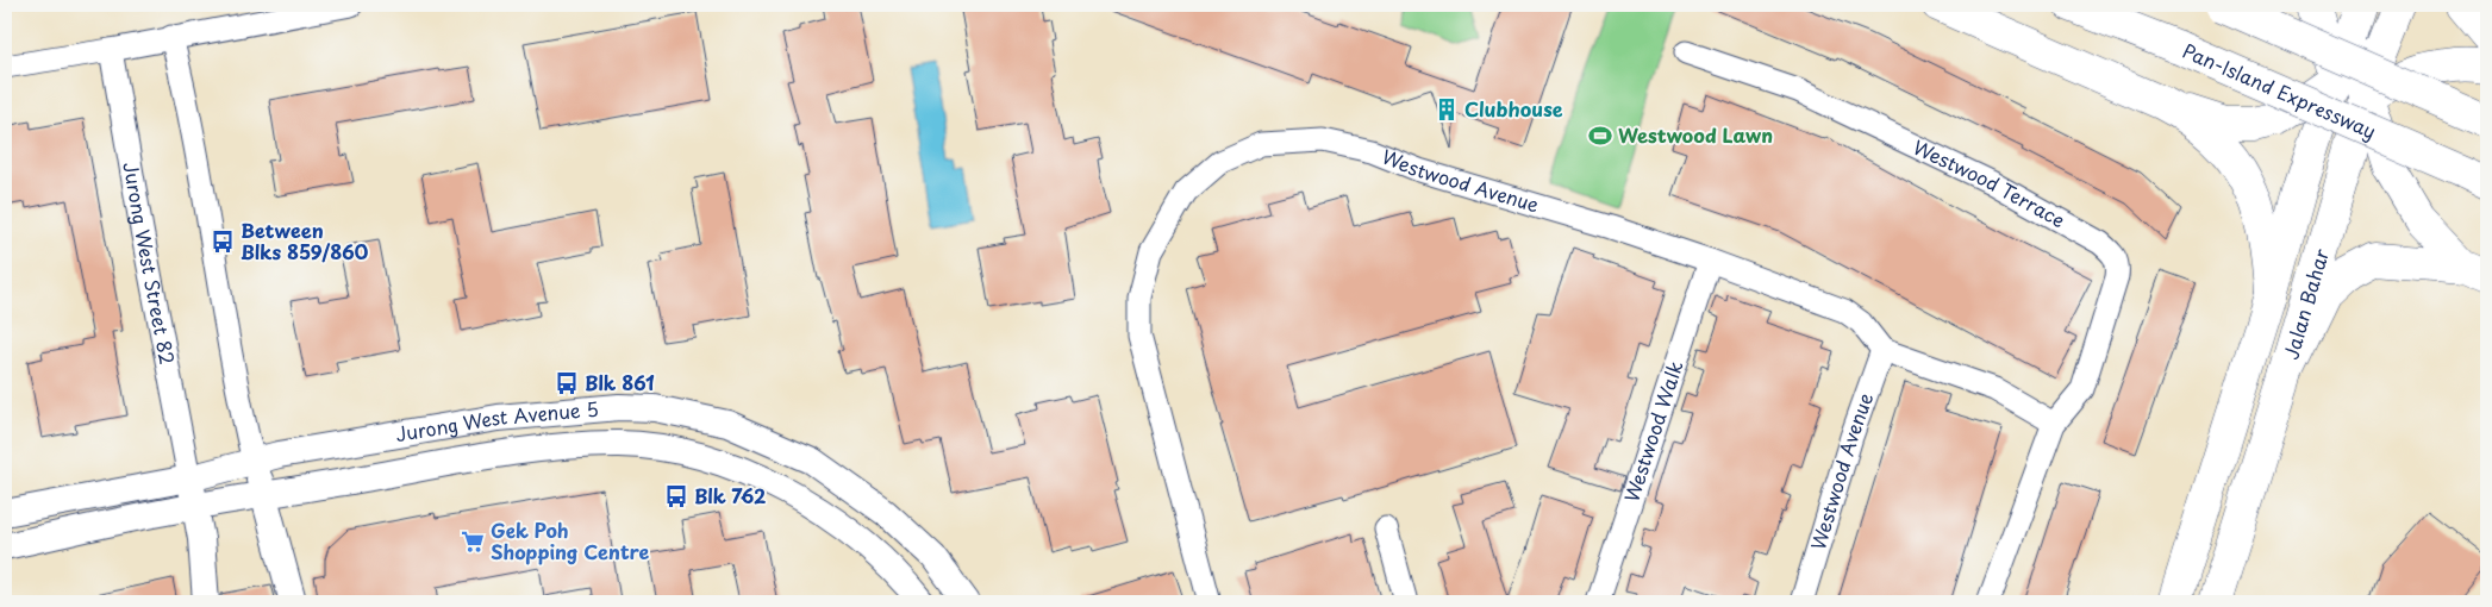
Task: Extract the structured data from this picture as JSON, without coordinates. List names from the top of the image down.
{
  "streets": {
    "main road": ["Pan-Island Expressway", "Jalan Bahar"],
    "street": [
      "Westwood Avenue",
      "Westwood Terrace",
      "Jurong West Street 82",
      "Jurong West Avenue 5",
      "Westwood Walk"
    ]
  },
  "crossings": [
    ["Westwood Avenue", "Westwood Walk"],
    ["Jurong West Street 82", "Jurong West Avenue 5"]
  ],
  "places": {
    "building": ["Clubhouse"],
    "sports": ["Westwood Lawn"],
    "bus stop": ["Between Blks 859/860", "Blk 861", "Blk 762"],
    "supermarket": ["Gek Poh Shopping Centre"]
  }
}
